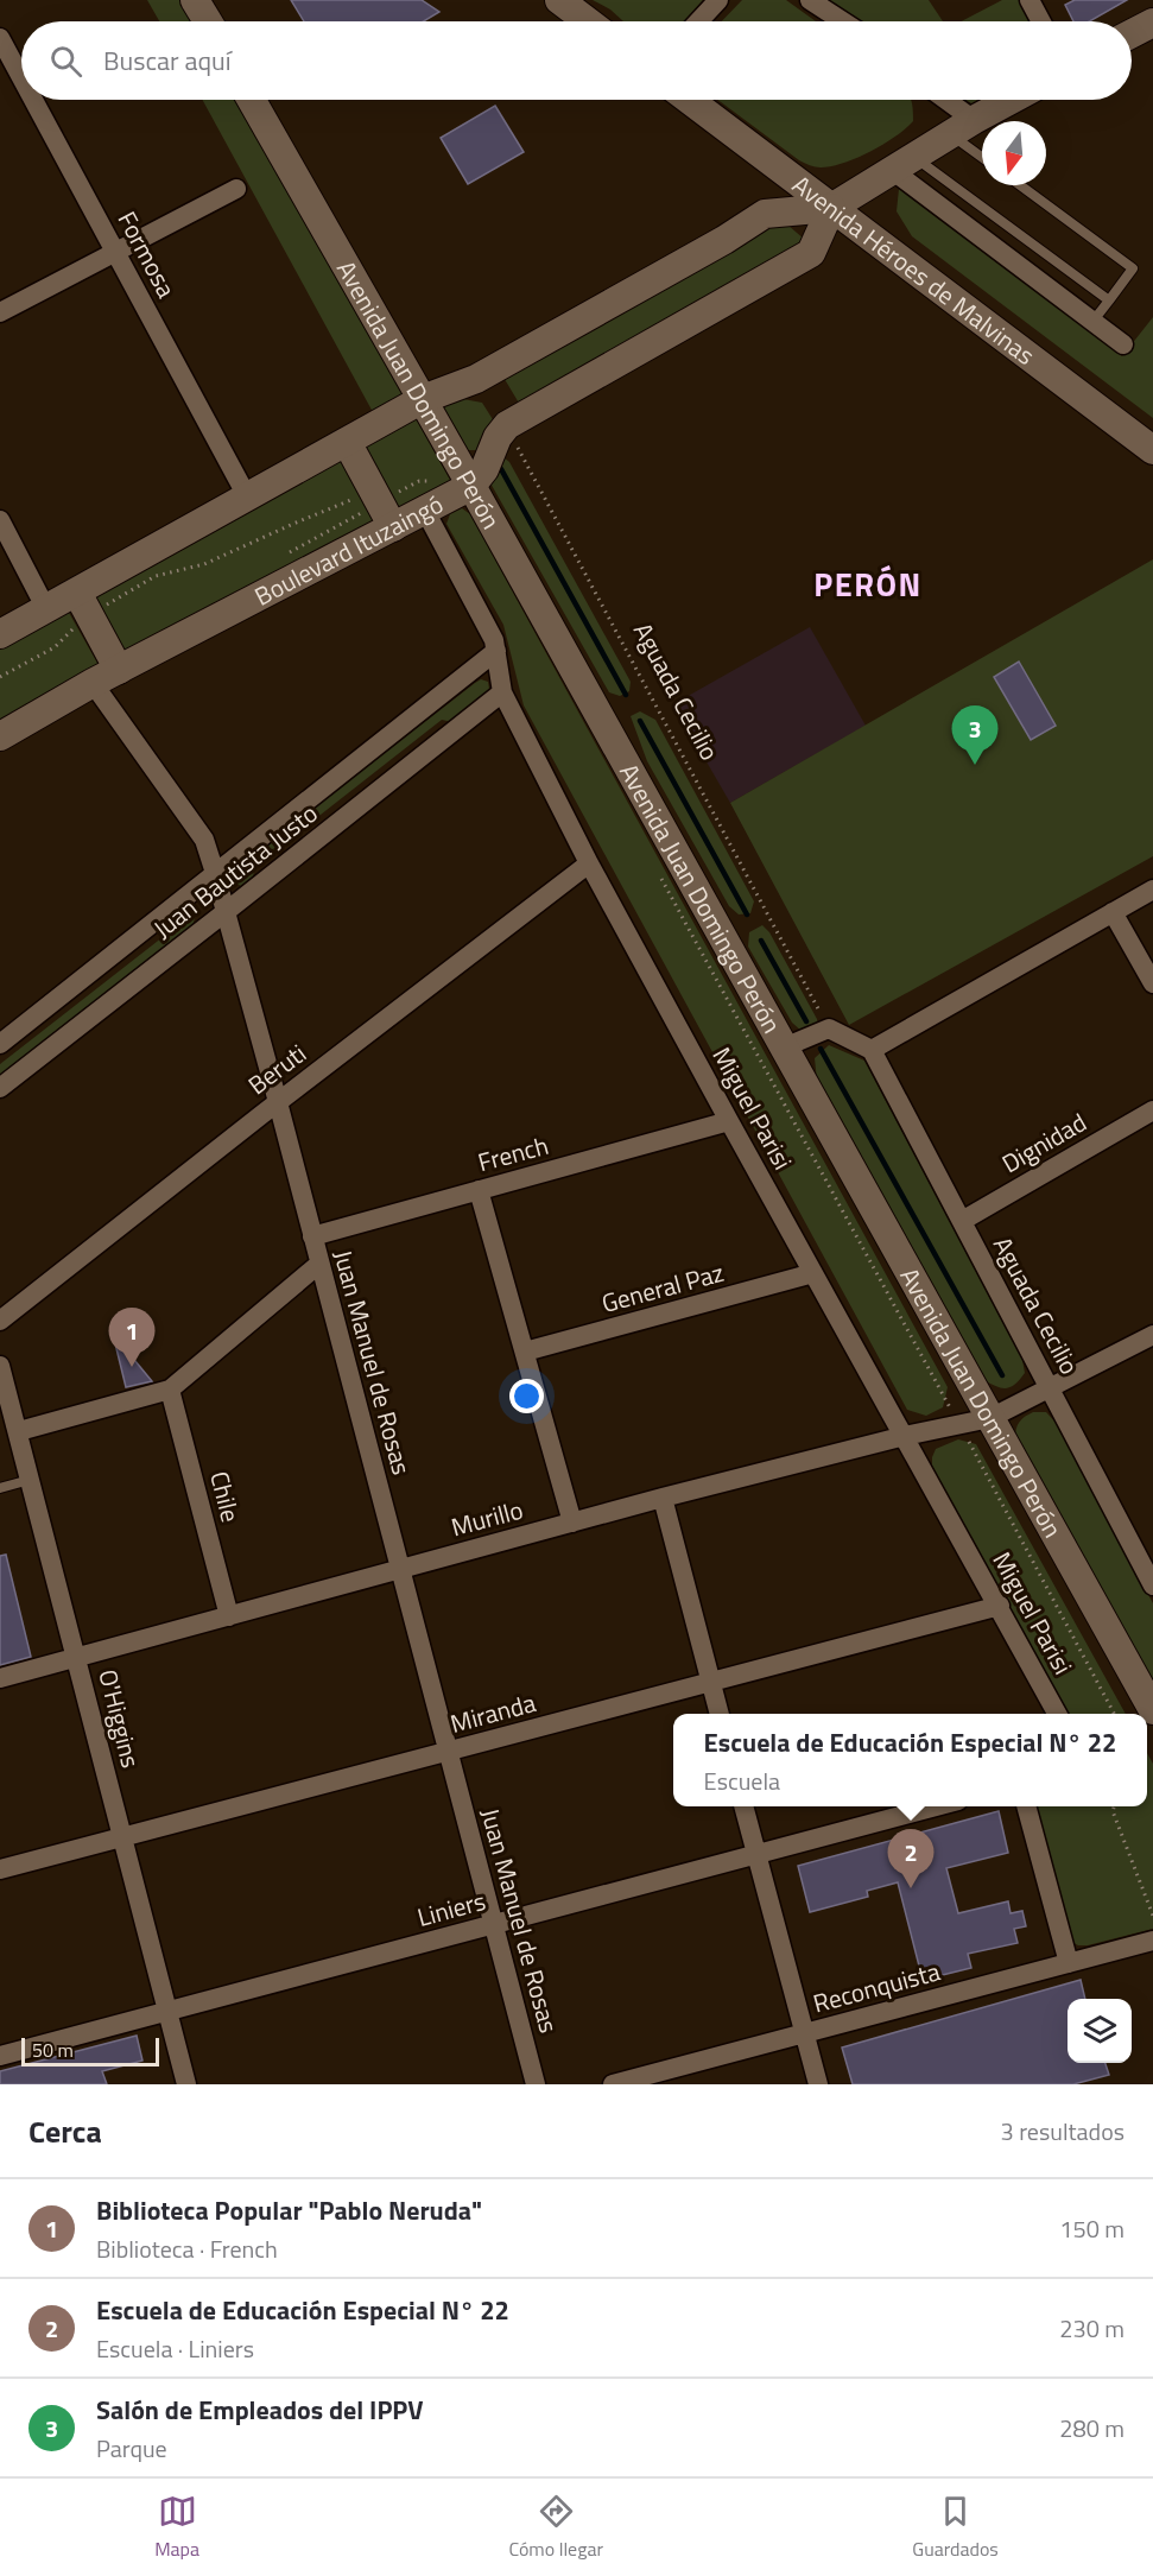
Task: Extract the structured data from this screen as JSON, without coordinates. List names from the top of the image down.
{
  "streets": {
    "main road": ["Avenida Héroes de Malvinas", "Avenida Juan Domingo Perón", "Boulevard Ituzaingó"],
    "street": [
      "Formosa",
      "Aguada Cecilio",
      "Juan Bautista Justo",
      "Beruti",
      "Miguel Parisi",
      "Dignidad",
      "French",
      "General Paz",
      "Juan Manuel de Rosas",
      "Chile",
      "Murillo",
      "Miranda",
      "O'Higgins",
      "Liniers",
      "Reconquista"
    ]
  },
  "crossings": [
    ["Avenida Juan Domingo Perón", "Boulevard Ituzaingó"],
    ["Avenida Juan Domingo Perón", "Murillo"],
    ["Boulevard Ituzaingó", "Aguada Cecilio"],
    ["Boulevard Ituzaingó", "Miguel Parisi"],
    ["Boulevard Ituzaingó", "Juan Manuel de Rosas"],
    ["Aguada Cecilio", "Dignidad"],
    ["Aguada Cecilio", "Murillo"],
    ["Juan Bautista Justo", "Miguel Parisi"],
    ["Juan Bautista Justo", "Juan Manuel de Rosas"],
    ["Beruti", "Miguel Parisi"],
    ["Beruti", "Juan Manuel de Rosas"],
    ["Miguel Parisi", "French"],
    ["Miguel Parisi", "General Paz"],
    ["Miguel Parisi", "Murillo"],
    ["Miguel Parisi", "Miranda"],
    ["French", "Juan Manuel de Rosas"],
    ["Juan Manuel de Rosas", "Murillo"],
    ["Juan Manuel de Rosas", "Miranda"],
    ["Juan Manuel de Rosas", "Liniers"],
    ["Chile", "Murillo"],
    ["Murillo", "O'Higgins"],
    ["Miranda", "O'Higgins"],
    ["O'Higgins", "Liniers"]
  ],
  "districts": ["PERÓN"],
  "scale_bar": "50 m",
  "north": "bottom",
  "page": {
    "search": "Buscar aquí",
    "pins": ["3", "1", "2"],
    "popup": ["Escuela de Educación Especial N° 22", "Escuela"],
    "scale": "50 m",
    "heading": ["Cerca", "3 resultados"],
    "list": [
      {
        "mark": "1",
        "name": "Biblioteca Popular \"Pablo Neruda\"",
        "note": "Biblioteca · French",
        "value": "150 m"
      },
      {
        "mark": "2",
        "name": "Escuela de Educación Especial N° 22",
        "note": "Escuela · Liniers",
        "value": "230 m"
      },
      {
        "mark": "3",
        "name": "Salón de Empleados del IPPV",
        "note": "Parque",
        "value": "280 m"
      }
    ],
    "nav": ["Mapa", "Cómo llegar", "Guardados"]
  }
}
